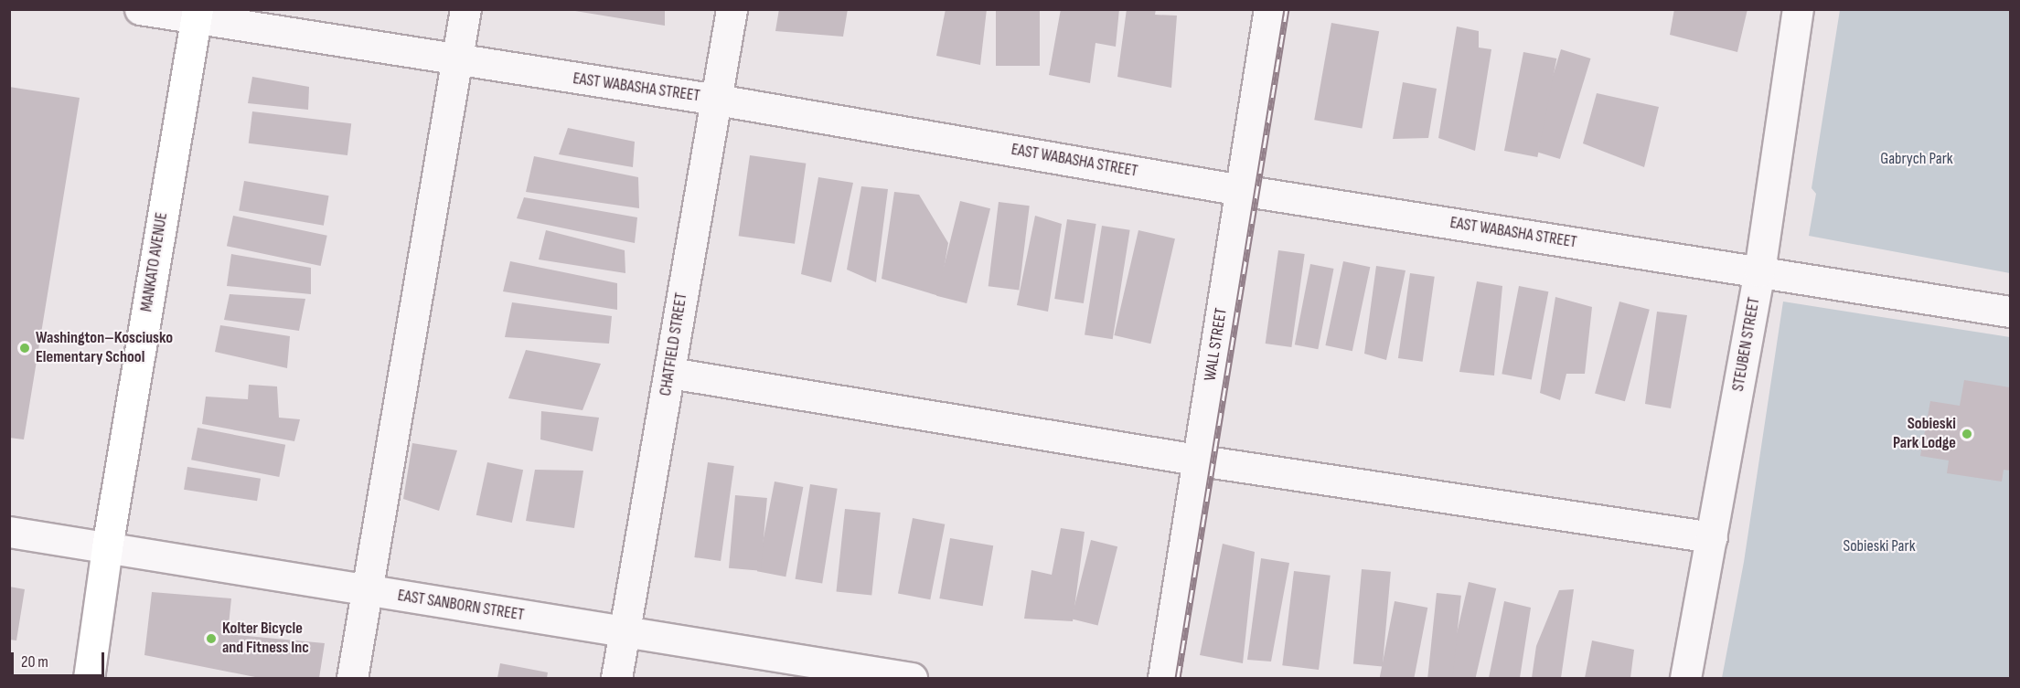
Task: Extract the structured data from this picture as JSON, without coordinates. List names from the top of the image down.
{
  "streets": {
    "main road": ["MANKATO AVENUE"],
    "street": [
      "EAST WABASHA STREET",
      "CHATFIELD STREET",
      "WALL STREET",
      "STEUBEN STREET",
      "EAST SANBORN STREET"
    ]
  },
  "crossings": [
    ["EAST WABASHA STREET", "MANKATO AVENUE"],
    ["EAST WABASHA STREET", "CHATFIELD STREET"],
    ["EAST WABASHA STREET", "WALL STREET"],
    ["EAST WABASHA STREET", "STEUBEN STREET"],
    ["MANKATO AVENUE", "EAST SANBORN STREET"],
    ["CHATFIELD STREET", "EAST SANBORN STREET"]
  ],
  "parks": ["Gabrych Park", "Sobieski Park"],
  "places": ["Washington–Kosciusko Elementary School", "Sobieski Park Lodge", "Kolter Bicycle and Fitness Inc"],
  "scale_bar": "20 m"
}
